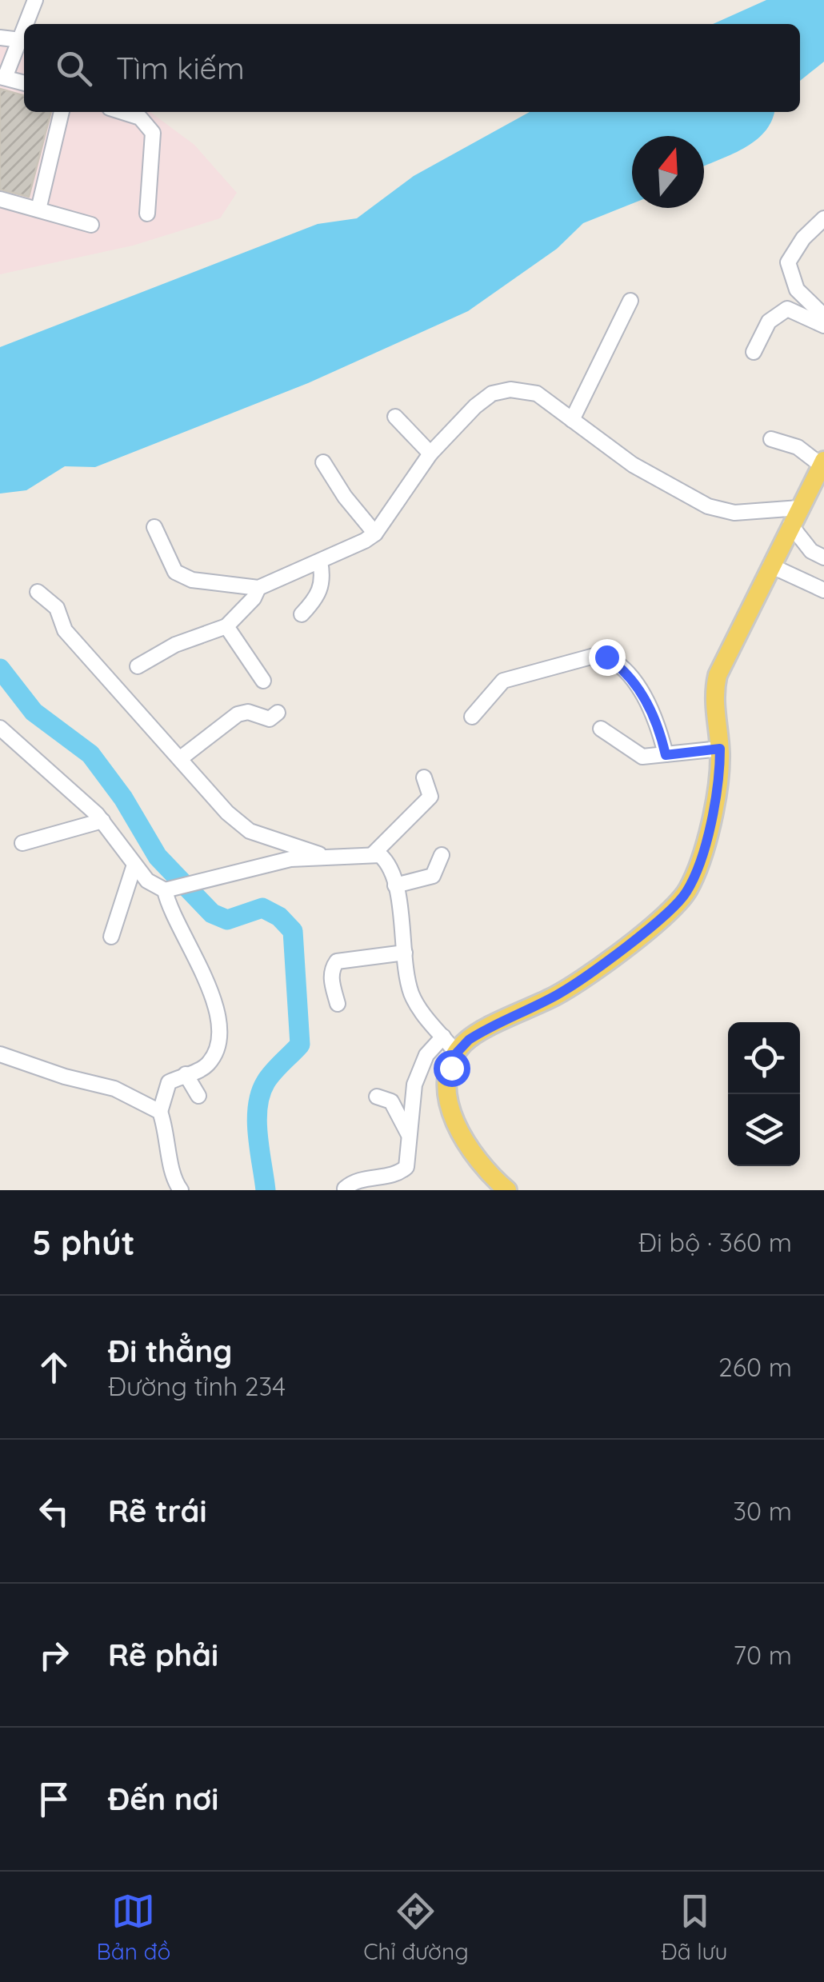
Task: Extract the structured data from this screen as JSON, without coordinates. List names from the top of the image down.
{
  "north": "top",
  "page": {
    "search": "Tìm kiếm",
    "heading": ["5 phút", "Đi bộ · 360 m"],
    "list": [
      ["Đi thẳng", "Đường tỉnh 234", "260 m"],
      ["Rẽ trái", "30 m"],
      ["Rẽ phải", "70 m"],
      "Đến nơi"
    ],
    "nav": ["Bản đồ", "Chỉ đường", "Đã lưu"]
  }
}
